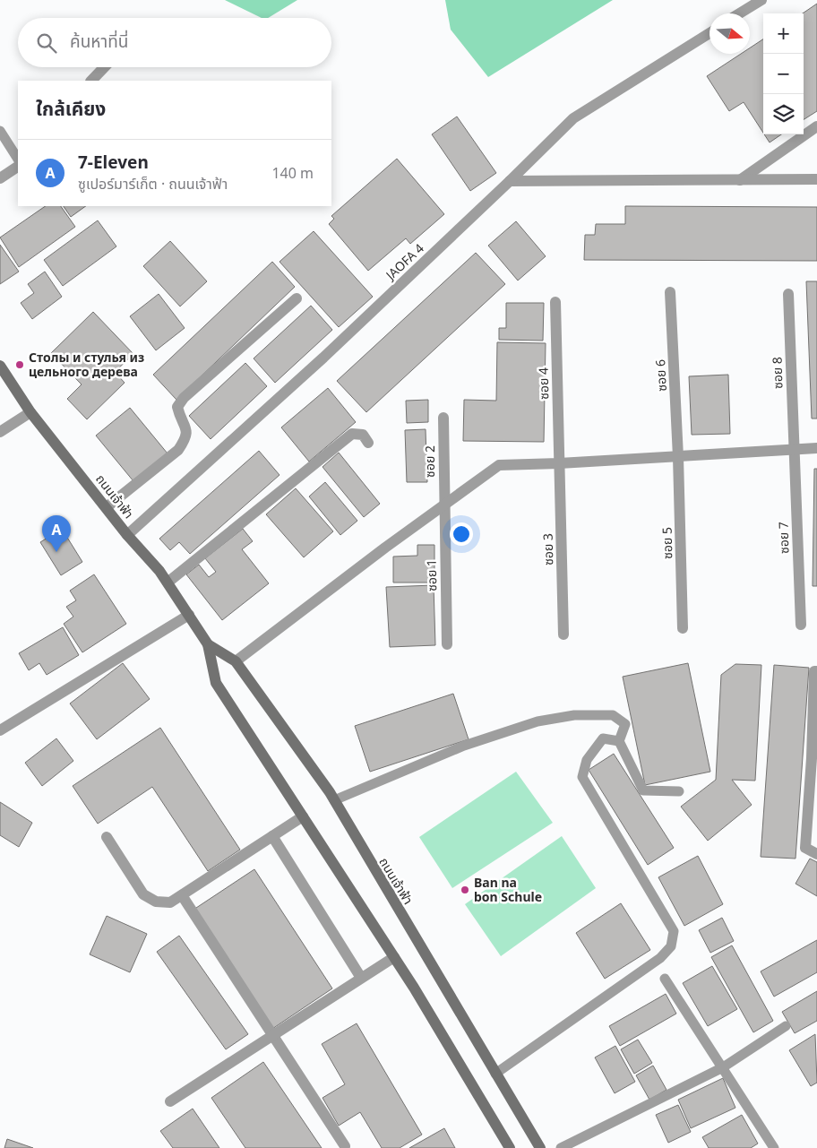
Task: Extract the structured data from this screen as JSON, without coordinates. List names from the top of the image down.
{
  "streets": {
    "main road": ["ถนนเจ้าฟ้า"],
    "street": [
      "JAOFA 4",
      "ซอย 8",
      "ซอย 6",
      "ซอย 4",
      "ซอย 2",
      "ซอย 7",
      "ซอย 5",
      "ซอย 3",
      "ซอย 1"
    ]
  },
  "crossings": [
    ["JAOFA 4", "ถนนเจ้าฟ้า"],
    ["ซอย 8", "ซอย 7"],
    ["ซอย 6", "ซอย 5"],
    ["ซอย 4", "ซอย 3"],
    ["ซอย 2", "ซอย 1"]
  ],
  "places": ["Столы и стулья из цельного дерева", "Ban na bon Schule"],
  "north": "right",
  "page": {
    "map_buttons": ["+", "−"],
    "search": "ค้นหาที่นี่",
    "heading": "ใกล้เคียง",
    "list": [
      {
        "mark": "A",
        "name": "7-Eleven",
        "note": "ซูเปอร์มาร์เก็ต · ถนนเจ้าฟ้า",
        "value": "140 m"
      }
    ],
    "pins": "A"
  }
}
